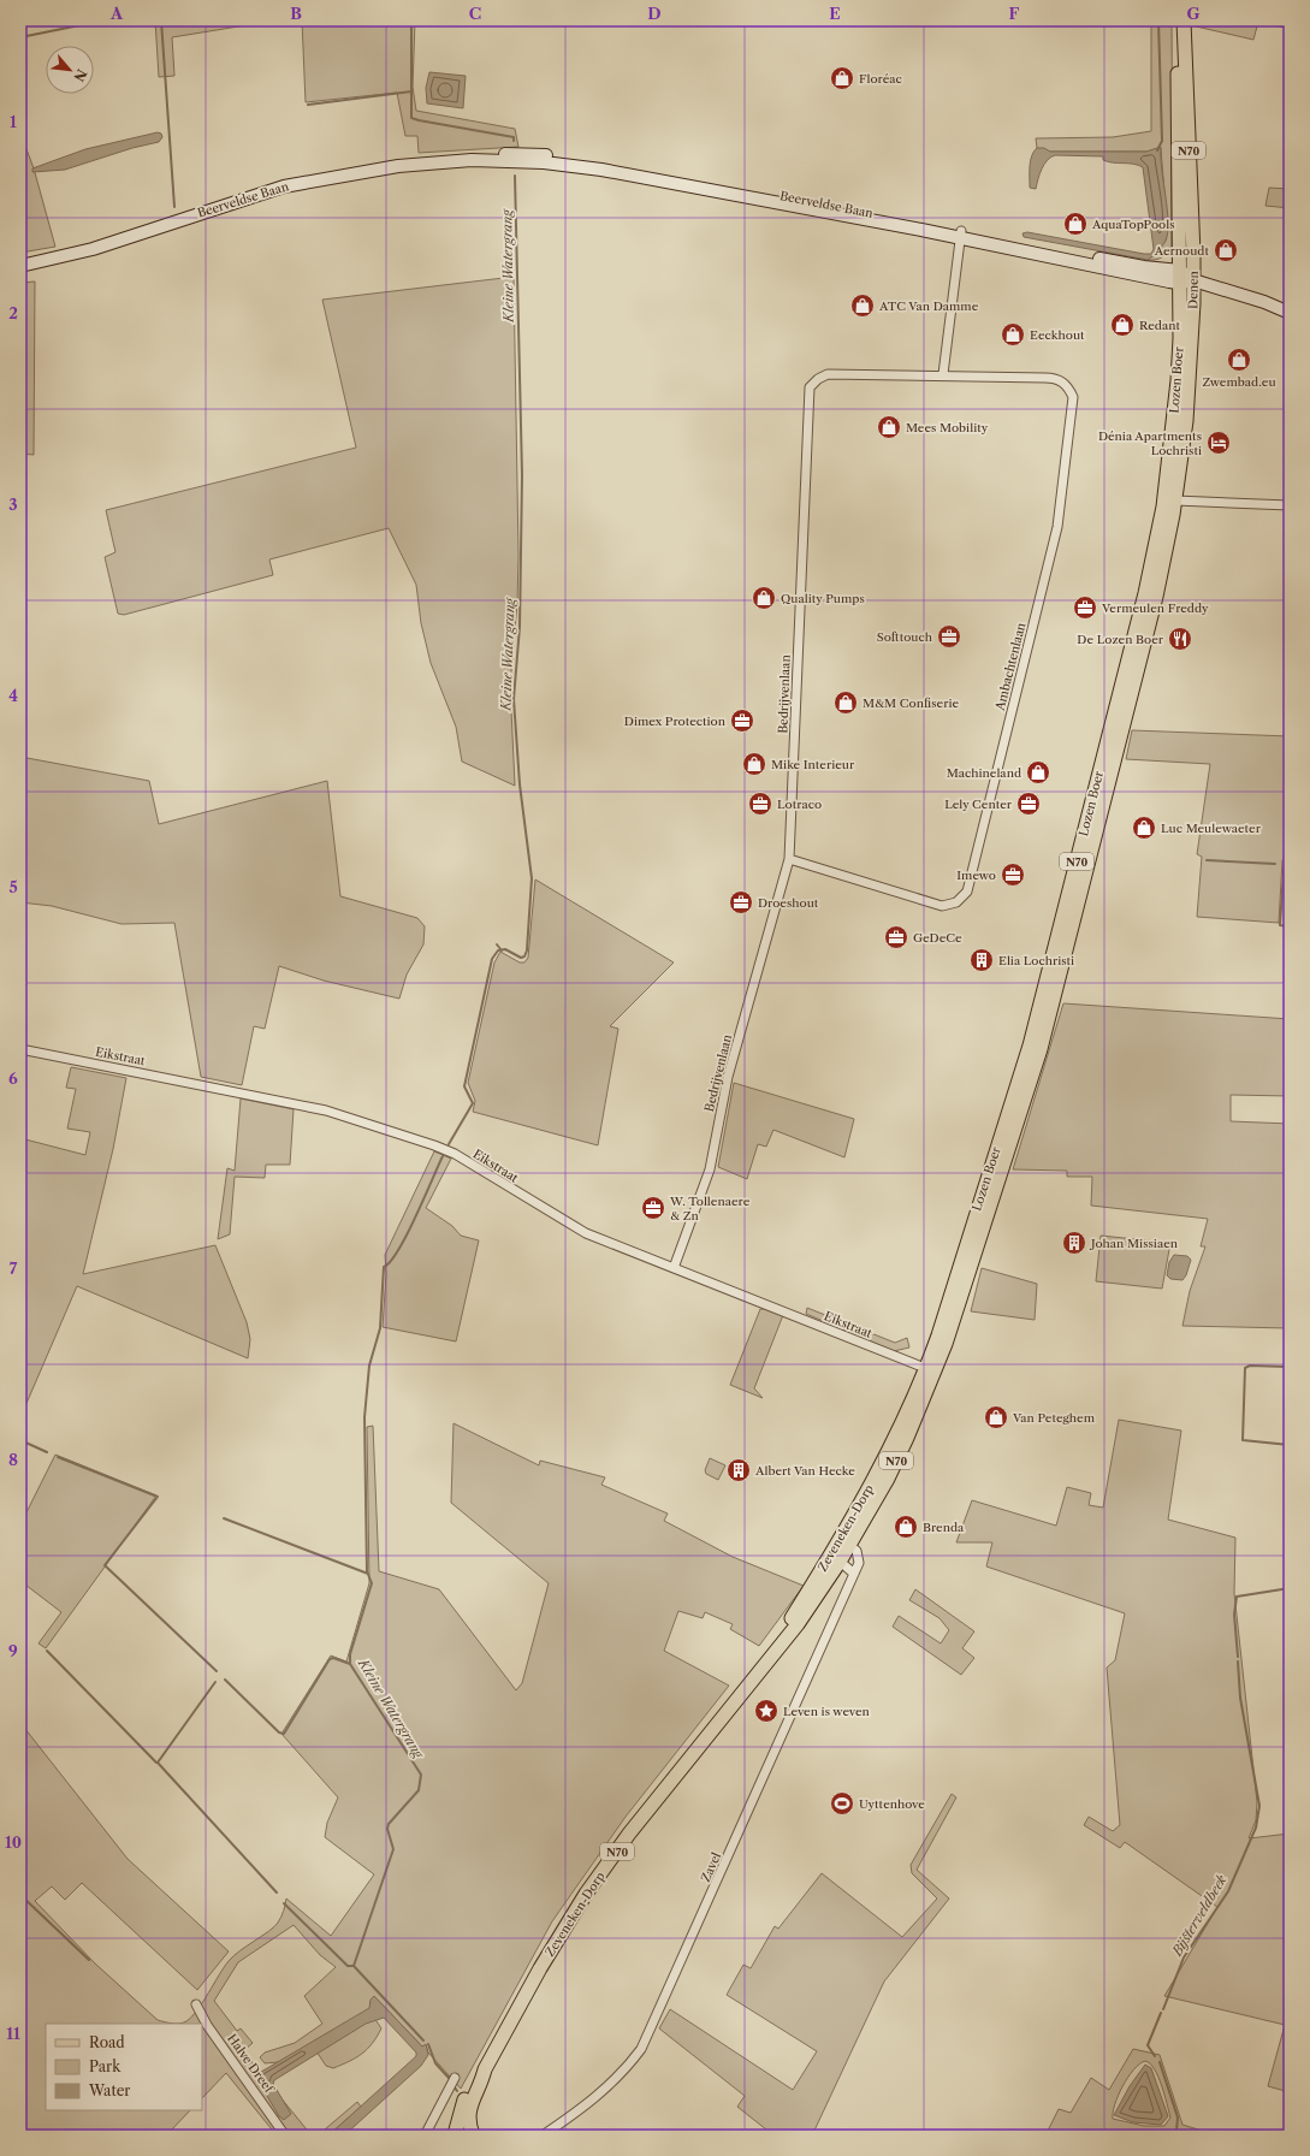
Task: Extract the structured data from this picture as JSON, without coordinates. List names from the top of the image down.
{
  "streets": {
    "main road": [
      "N70",
      "Beerveldse Baan",
      "Denen",
      "Lozen Boer",
      "Zeveneken-Dorp"
    ],
    "street": [
      "Ambachtenlaan",
      "Bedrijvenlaan",
      "Eikstraat",
      "Zavel",
      "Halve Dreef"
    ]
  },
  "crossings": [
    ["Beerveldse Baan", "Denen"],
    ["Beerveldse Baan", "Lozen Boer"],
    ["Denen", "Lozen Boer"],
    ["Lozen Boer", "Eikstraat"],
    ["Lozen Boer", "Zeveneken-Dorp"],
    ["Ambachtenlaan", "Bedrijvenlaan"],
    ["Bedrijvenlaan", "Eikstraat"],
    ["Eikstraat", "Zeveneken-Dorp"],
    ["Zeveneken-Dorp", "Zavel"]
  ],
  "water": ["Kleine Watergrang", "Bijsterveldbeek"],
  "places": {
    "shop": [
      "Floréac",
      "AquaTopPools",
      "Aernoudt",
      "ATC Van Damme",
      "Redant",
      "Eeckhout",
      "Zwembad.eu",
      "Mees Mobility",
      "Quality Pumps",
      "M&M Confiserie",
      "Mike Interieur",
      "Machineland",
      "Luc Meulewaeter",
      "Van Peteghem",
      "Brenda"
    ],
    "hotel": ["Dénia Apartments Lochristi"],
    "office": [
      "Vermeulen Freddy",
      "Softtouch",
      "Dimex Protection",
      "Lotraco",
      "Lely Center",
      "Imewo",
      "Droeshout",
      "GeDeCe",
      "W. Tollenaere & Zn"
    ],
    "restaurant": ["De Lozen Boer"],
    "building": ["Elia Lochristi", "Johan Missiaen", "Albert Van Hecke"],
    "place": ["Leven is weven"],
    "sports": ["Uyttenhove"]
  },
  "legend": ["Road", "Park", "Water"],
  "north": "bottom right",
  "grid": {
    "columns": [
      "A",
      "B",
      "C",
      "D",
      "E",
      "F",
      "G"
    ],
    "rows": [
      "1",
      "2",
      "3",
      "4",
      "5",
      "6",
      "7",
      "8",
      "9",
      "10",
      "11"
    ]
  }
}
